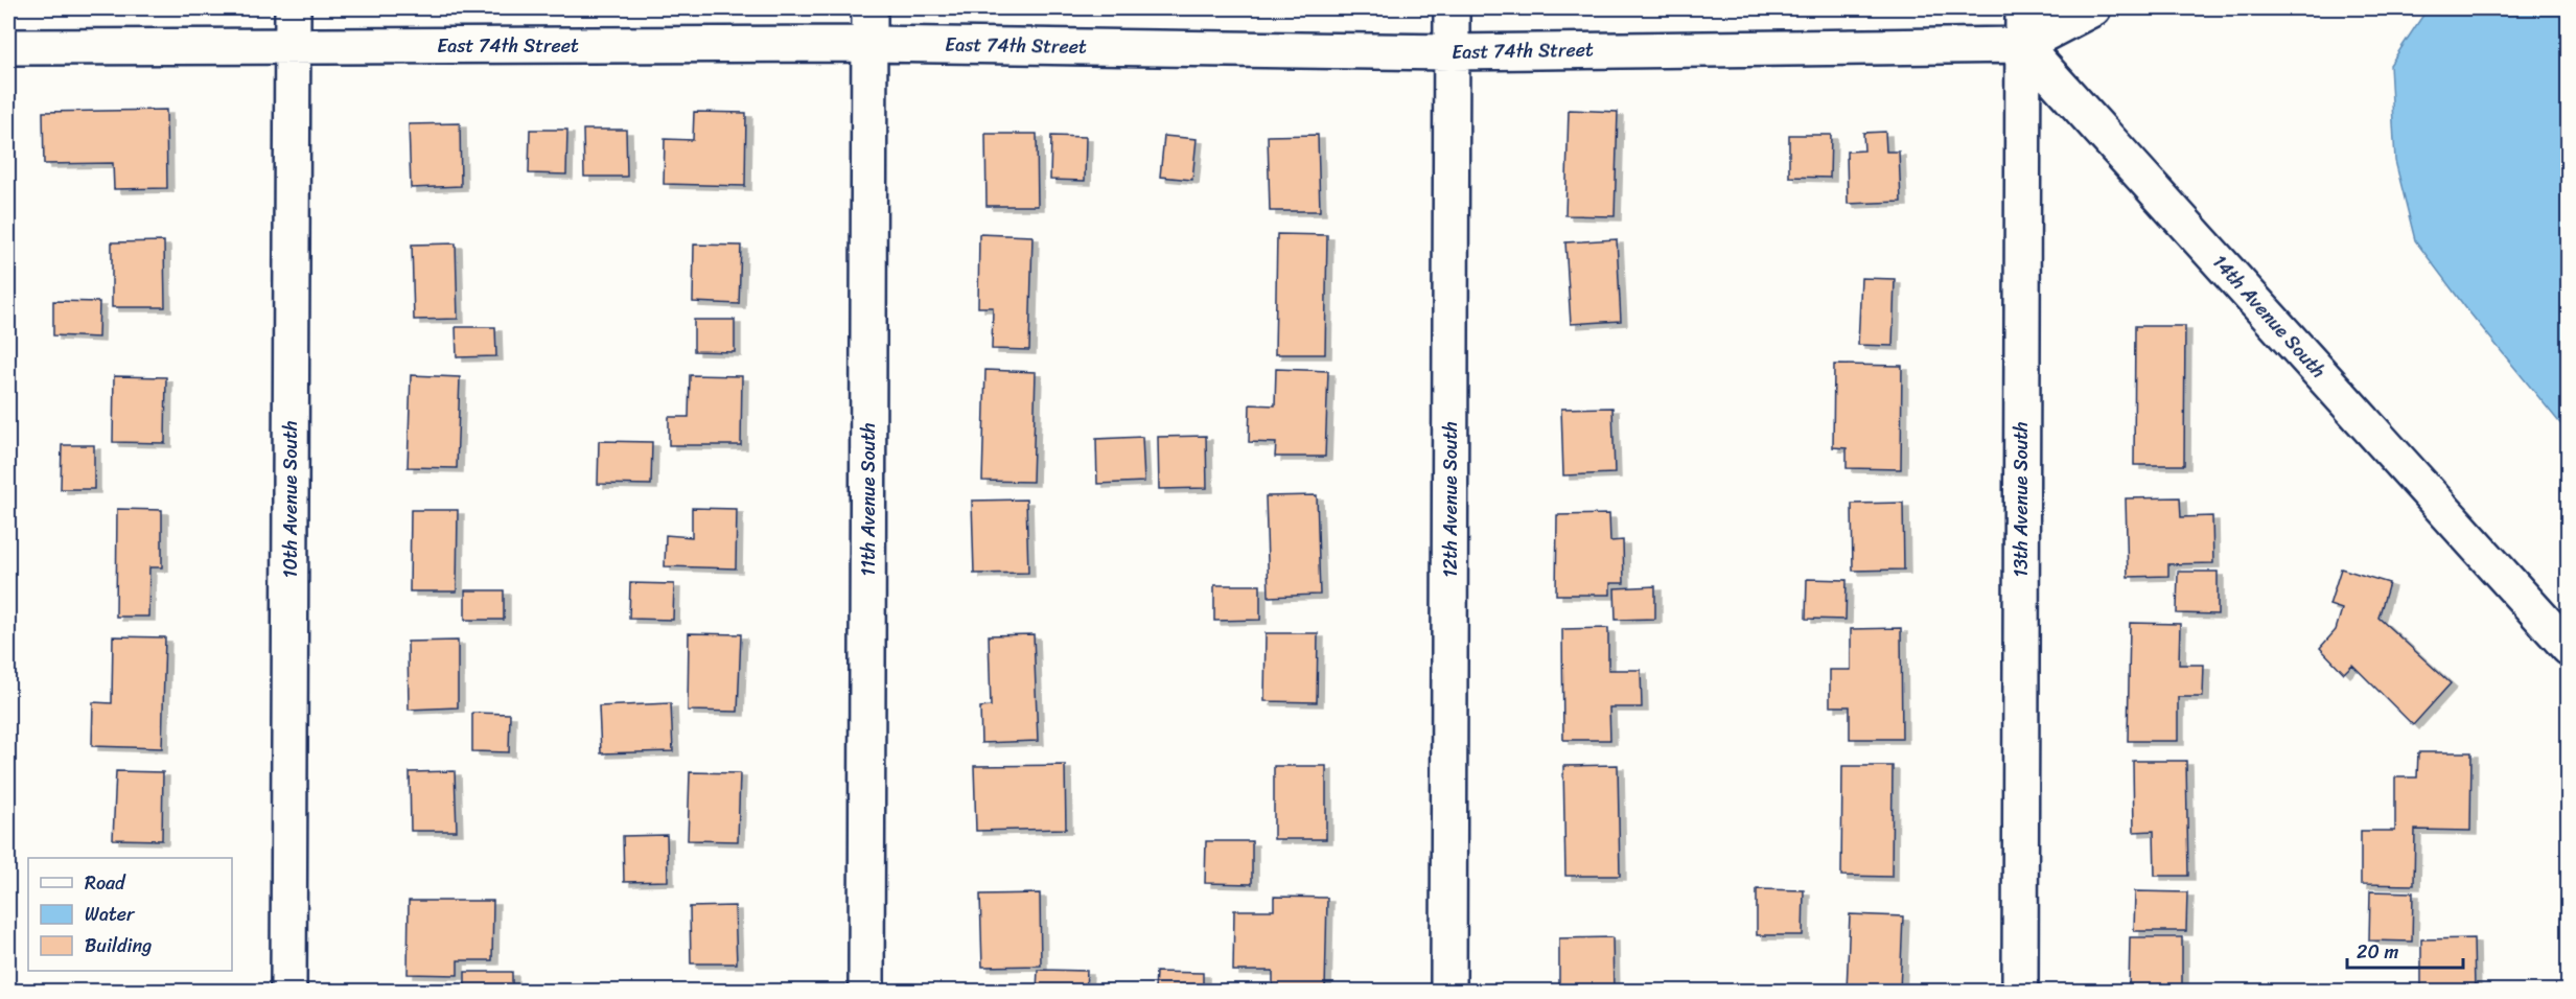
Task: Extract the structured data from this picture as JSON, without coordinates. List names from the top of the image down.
{
  "streets": {
    "street": [
      "East 74th Street",
      "14th Avenue South",
      "10th Avenue South",
      "11th Avenue South",
      "12th Avenue South",
      "13th Avenue South"
    ]
  },
  "crossings": [
    ["East 74th Street", "14th Avenue South"],
    ["East 74th Street", "10th Avenue South"],
    ["East 74th Street", "11th Avenue South"],
    ["East 74th Street", "12th Avenue South"],
    ["East 74th Street", "13th Avenue South"],
    ["14th Avenue South", "13th Avenue South"]
  ],
  "legend": ["Road", "Water", "Building"],
  "scale_bar": "20 m"
}
